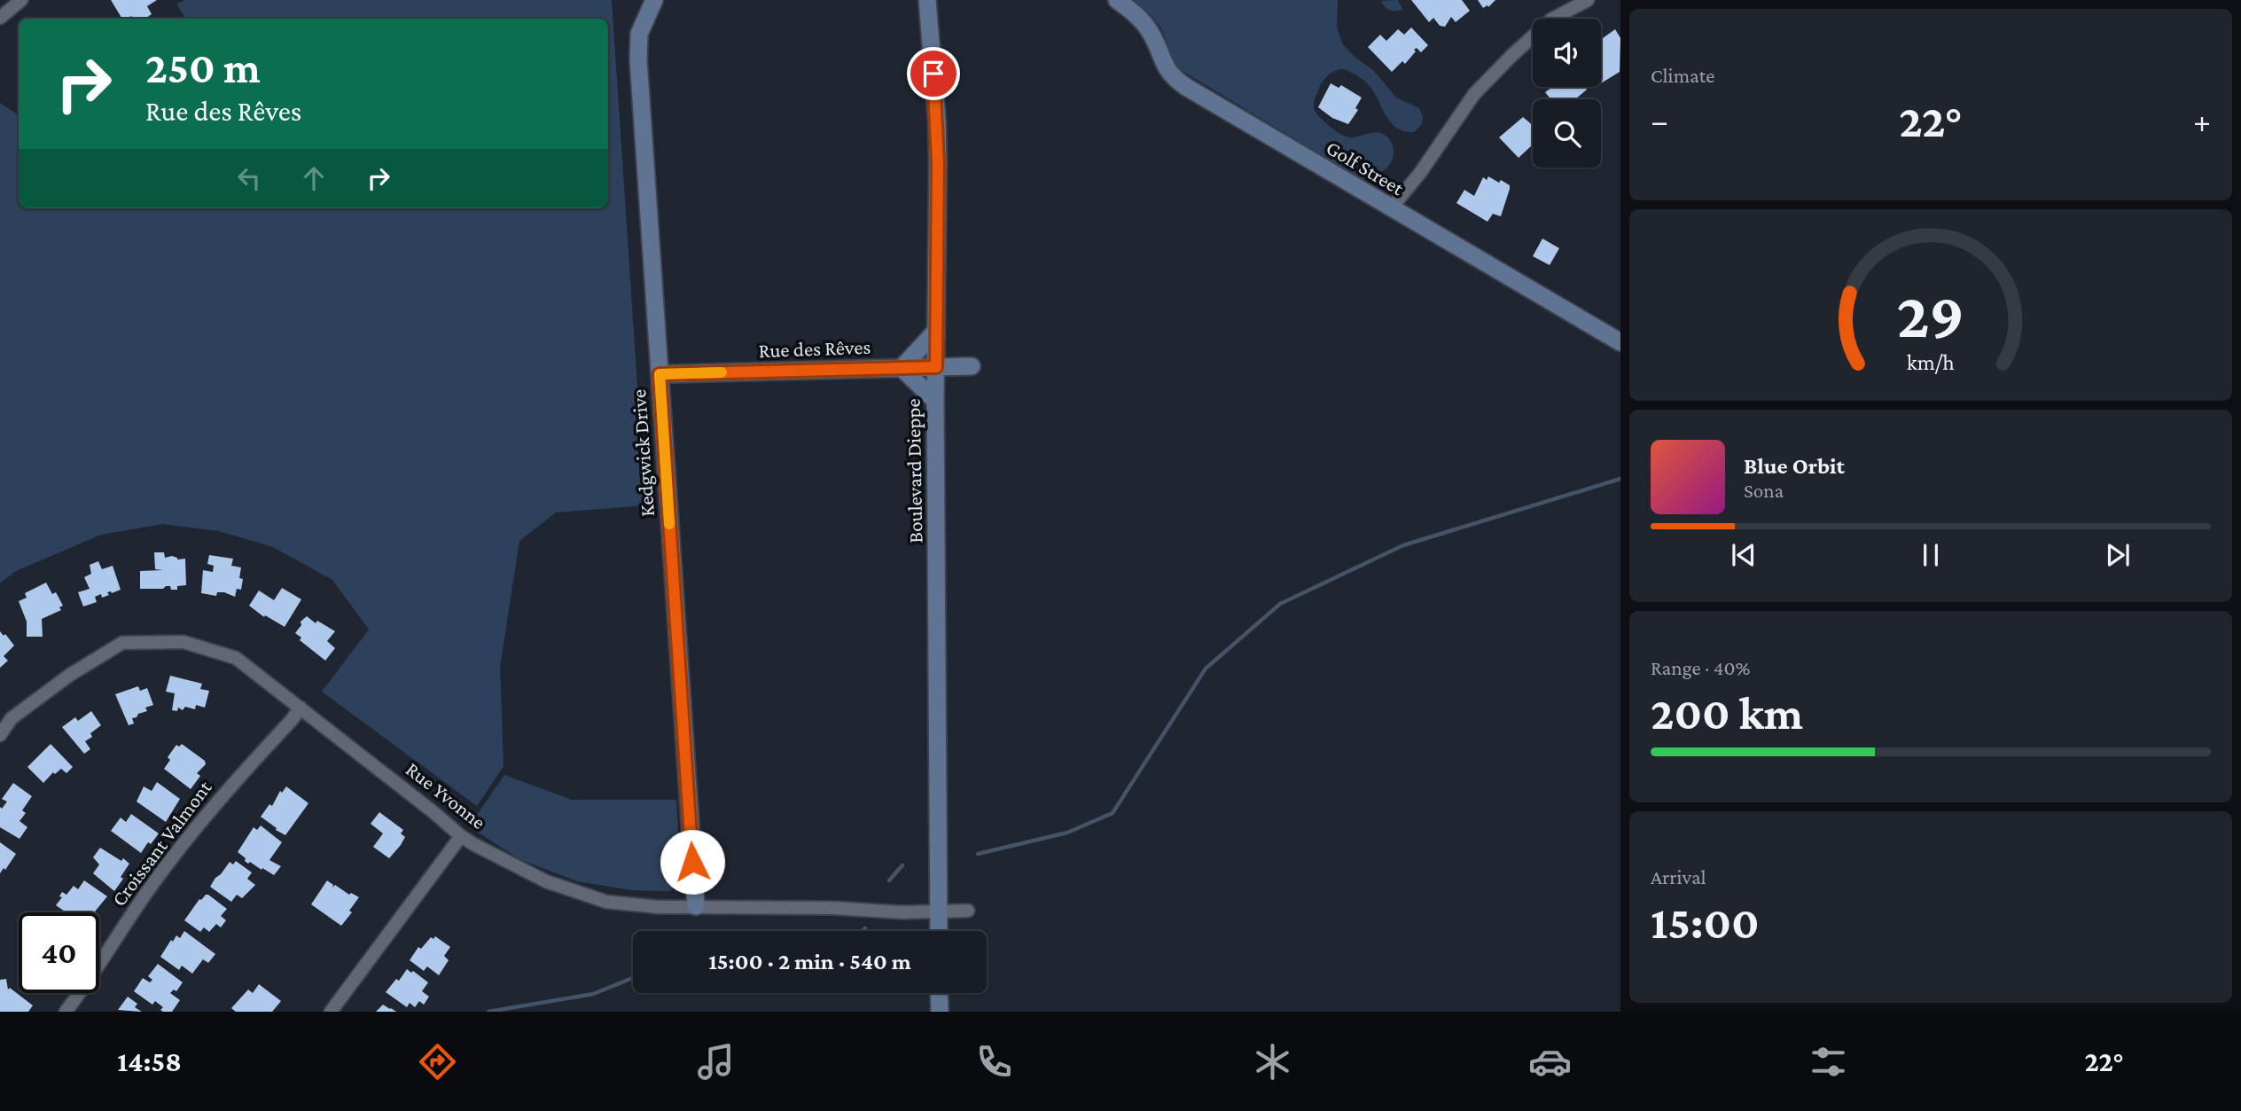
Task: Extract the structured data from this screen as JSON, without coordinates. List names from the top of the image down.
{
  "streets": {
    "street": [
      "Golf Street",
      "Rue des Rêves",
      "Kedgwick Drive",
      "Boulevard Dieppe",
      "Rue Yvonne",
      "Croissant Valmont"
    ]
  },
  "crossings": [
    ["Rue des Rêves", "Kedgwick Drive"],
    ["Rue des Rêves", "Boulevard Dieppe"],
    ["Kedgwick Drive", "Rue Yvonne"],
    ["Boulevard Dieppe", "Rue Yvonne"],
    ["Rue Yvonne", "Croissant Valmont"]
  ],
  "page": {
    "tile": [
      "Climate",
      ["Range · 40%", "200 km"],
      ["Arrival", "15:00"]
    ],
    "turn": ["250 m", "Rue des Rêves"],
    "heat": ["−", "22°", "+"],
    "song": ["Blue Orbit", "Sona"],
    "limit": "40",
    "trip": "15:00 · 2 min · 540 m",
    "tabs": ["14:58", "22°"],
    "gauge": ["29", "km/h"]
  }
}
